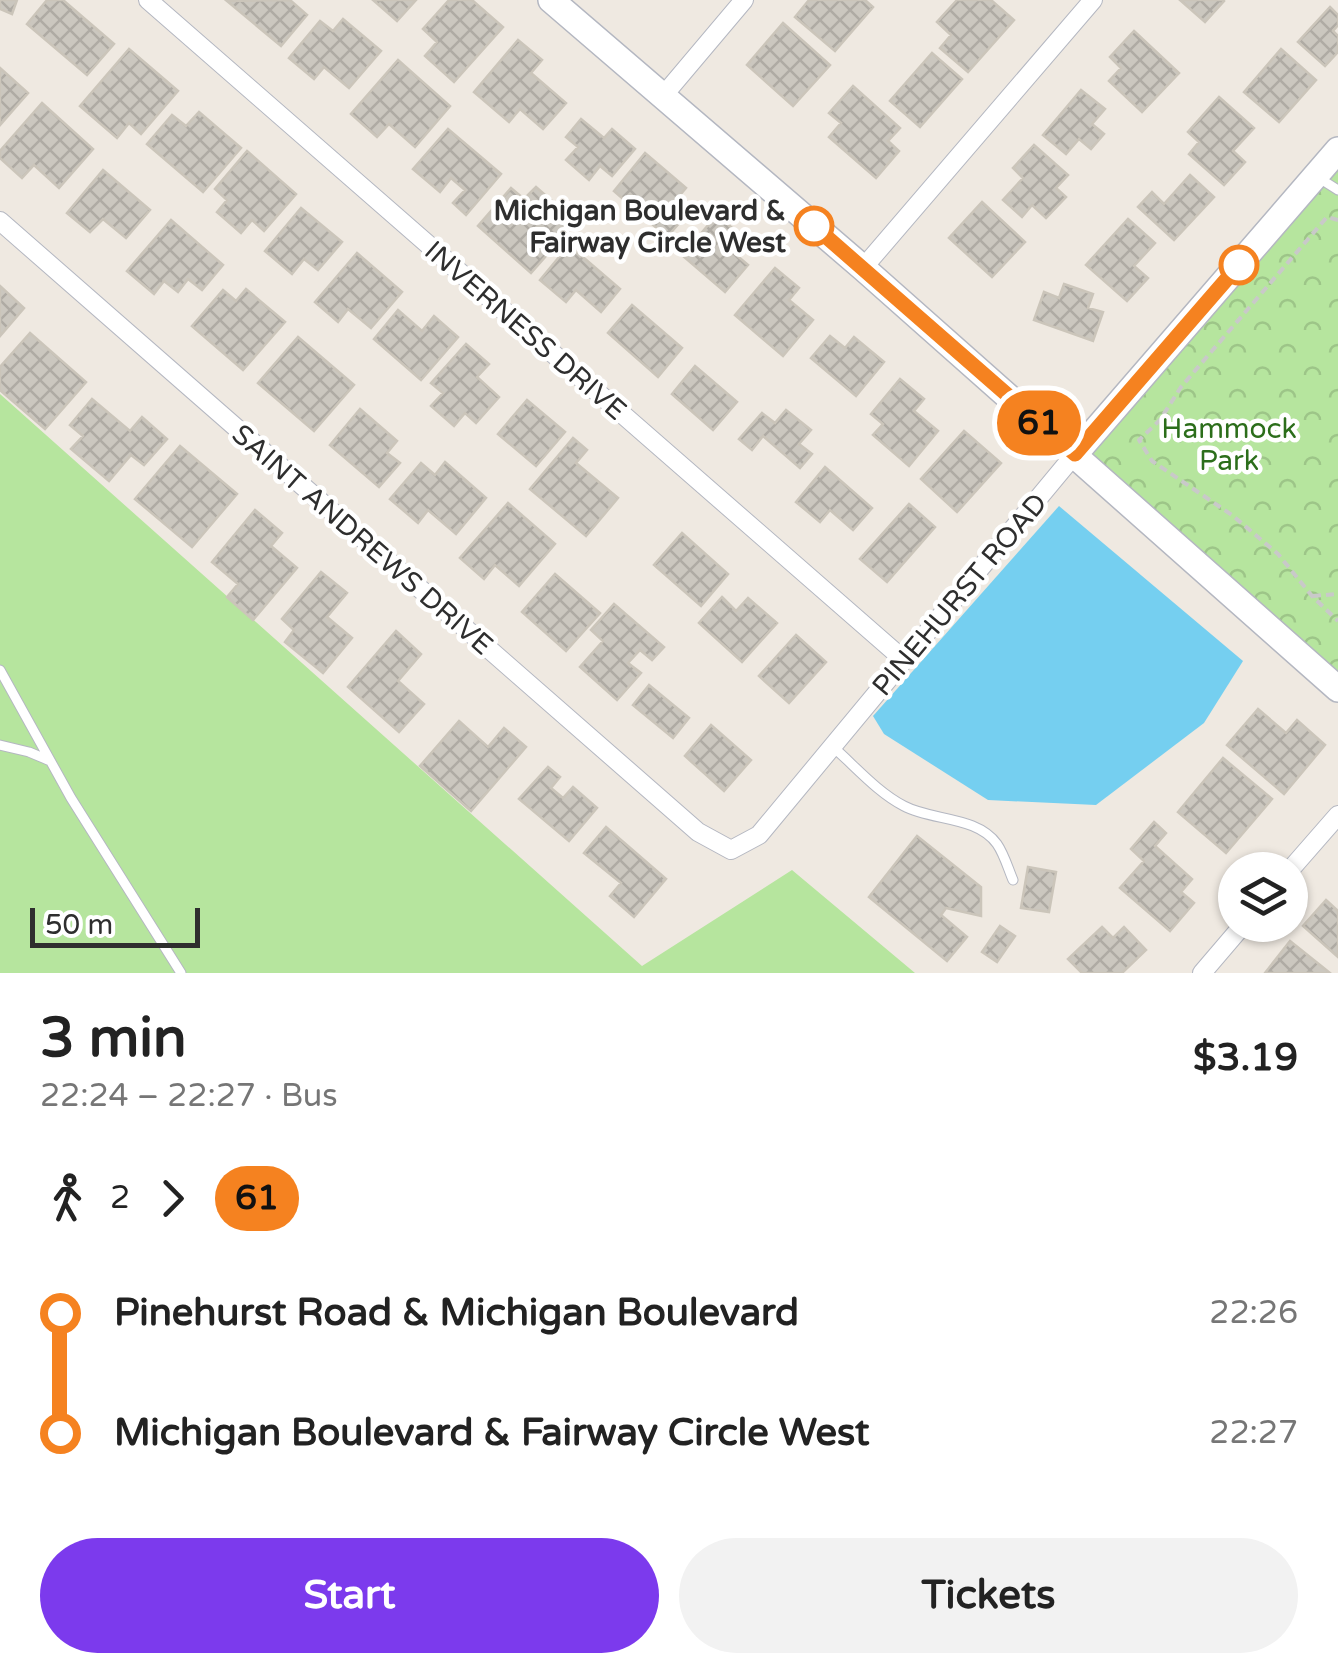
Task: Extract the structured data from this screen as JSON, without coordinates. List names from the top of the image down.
{
  "streets": {
    "street": ["INVERNESS DRIVE", "SAINT ANDREWS DRIVE", "PINEHURST ROAD"]
  },
  "crossings": [
    ["INVERNESS DRIVE", "PINEHURST ROAD"],
    ["SAINT ANDREWS DRIVE", "PINEHURST ROAD"]
  ],
  "parks": ["Hammock Park"],
  "places": ["Michigan Boulevard & Fairway Circle West"],
  "lines": ["bus line 61"],
  "scale_bar": "50 m",
  "page": {
    "on_map": "61",
    "scale": "50 m",
    "heading": ["3 min", "22:24 – 22:27 · Bus", "$3.19"],
    "legs": ["2", "61"],
    "list": [
      {
        "name": "Pinehurst Road & Michigan Boulevard",
        "value": "22:26"
      },
      {
        "name": "Michigan Boulevard & Fairway Circle West",
        "value": "22:27"
      }
    ],
    "buttons": ["Start", "Tickets"]
  }
}
